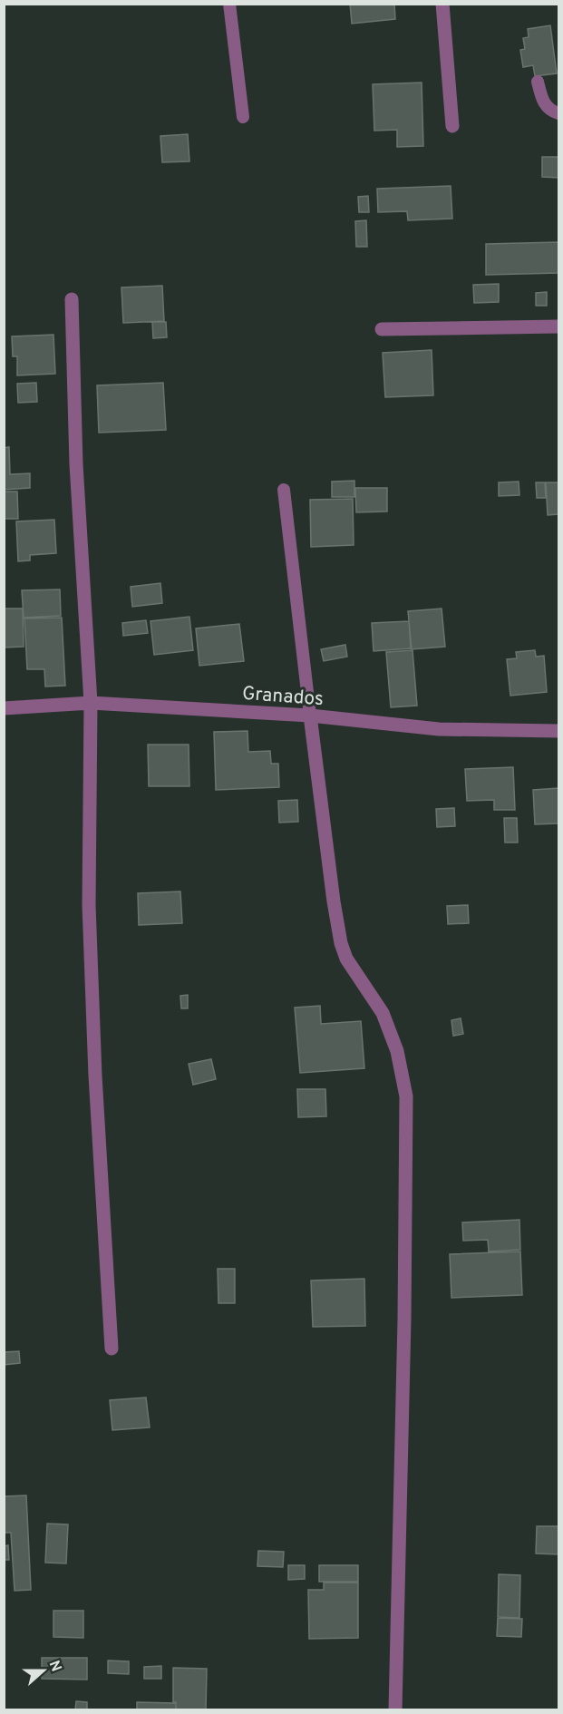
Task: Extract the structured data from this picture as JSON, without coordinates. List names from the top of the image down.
{
  "streets": {
    "street": ["Granados"]
  },
  "north": "right"
}
